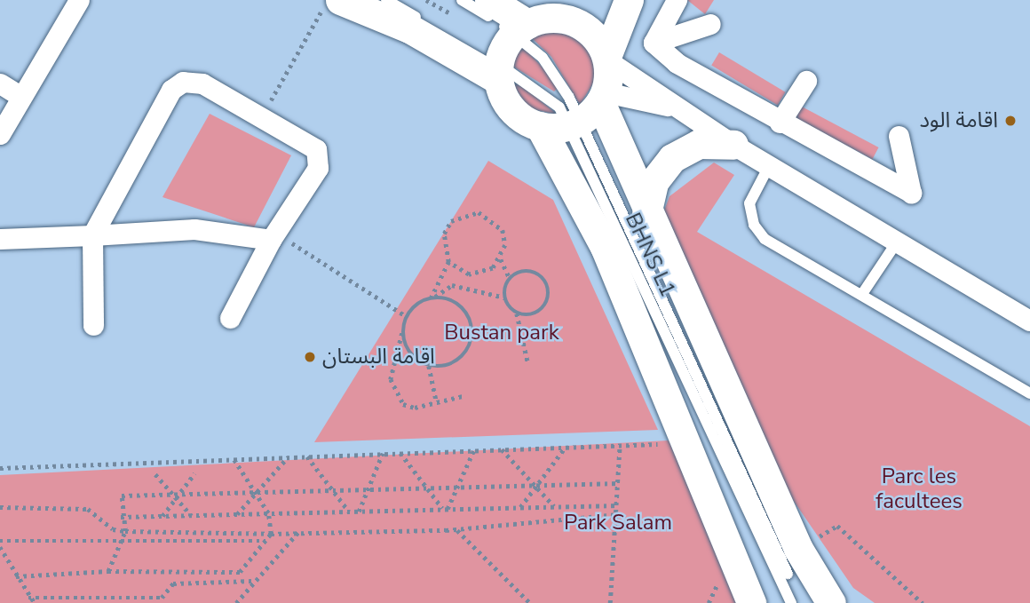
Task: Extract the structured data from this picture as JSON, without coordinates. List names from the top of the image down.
{
  "streets": {
    "lane": ["BHNS L1"]
  },
  "parks": ["Bustan park", "Parc les facultees", "Park Salam"],
  "places": ["اقامة الود", "اقامة البستان"]
}
